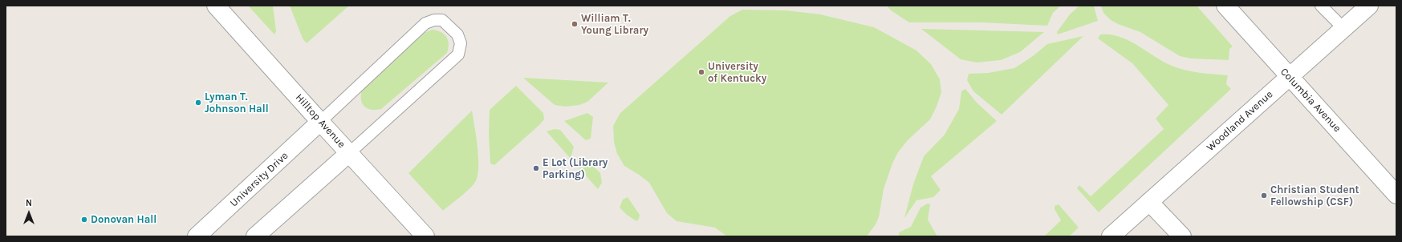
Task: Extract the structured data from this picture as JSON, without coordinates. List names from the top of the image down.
{
  "streets": {
    "street": [
      "Columbia Avenue",
      "Hilltop Avenue",
      "Woodland Avenue",
      "University Drive"
    ]
  },
  "crossings": [
    ["Columbia Avenue", "Woodland Avenue"],
    ["Hilltop Avenue", "University Drive"]
  ],
  "places": [
    "William T. Young Library",
    "University of Kentucky",
    "Lyman T. Johnson Hall",
    "E Lot (Library Parking)",
    "Christian Student Fellowship (CSF)",
    "Donovan Hall"
  ],
  "north": "top"
}
